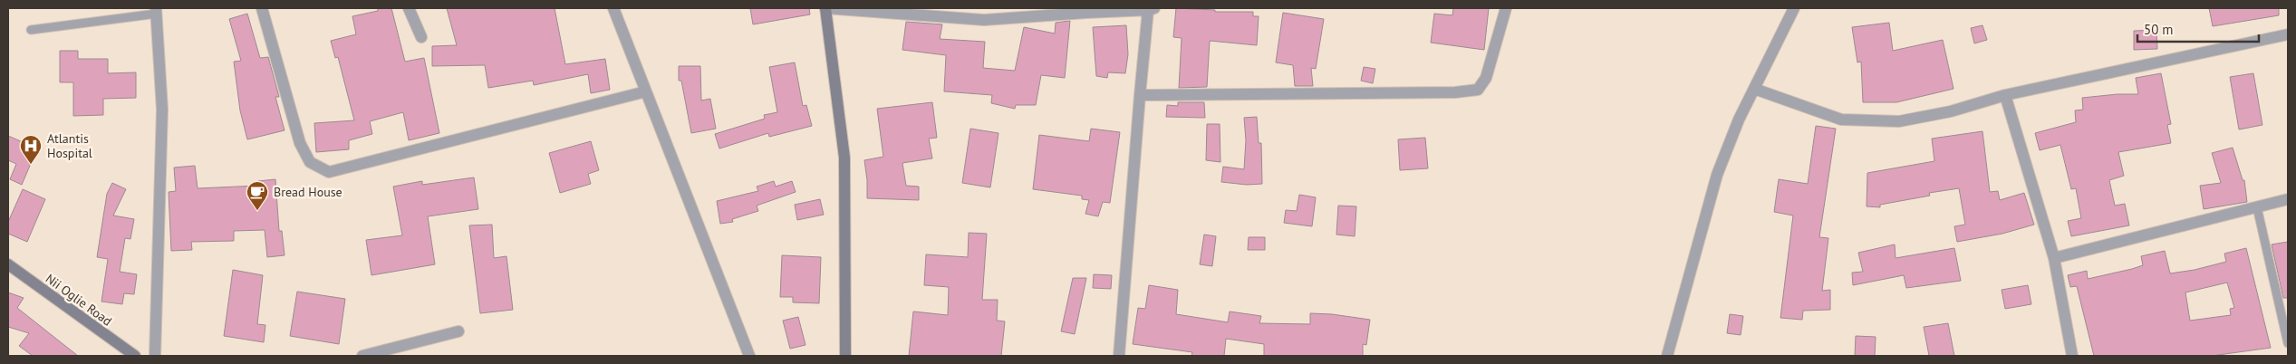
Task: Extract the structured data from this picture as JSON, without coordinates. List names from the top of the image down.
{
  "streets": {
    "street": ["Nii Oglie Road"]
  },
  "places": {
    "hospital": ["Atlantis Hospital"],
    "cafe": ["Bread House"]
  },
  "scale_bar": "50 m"
}
